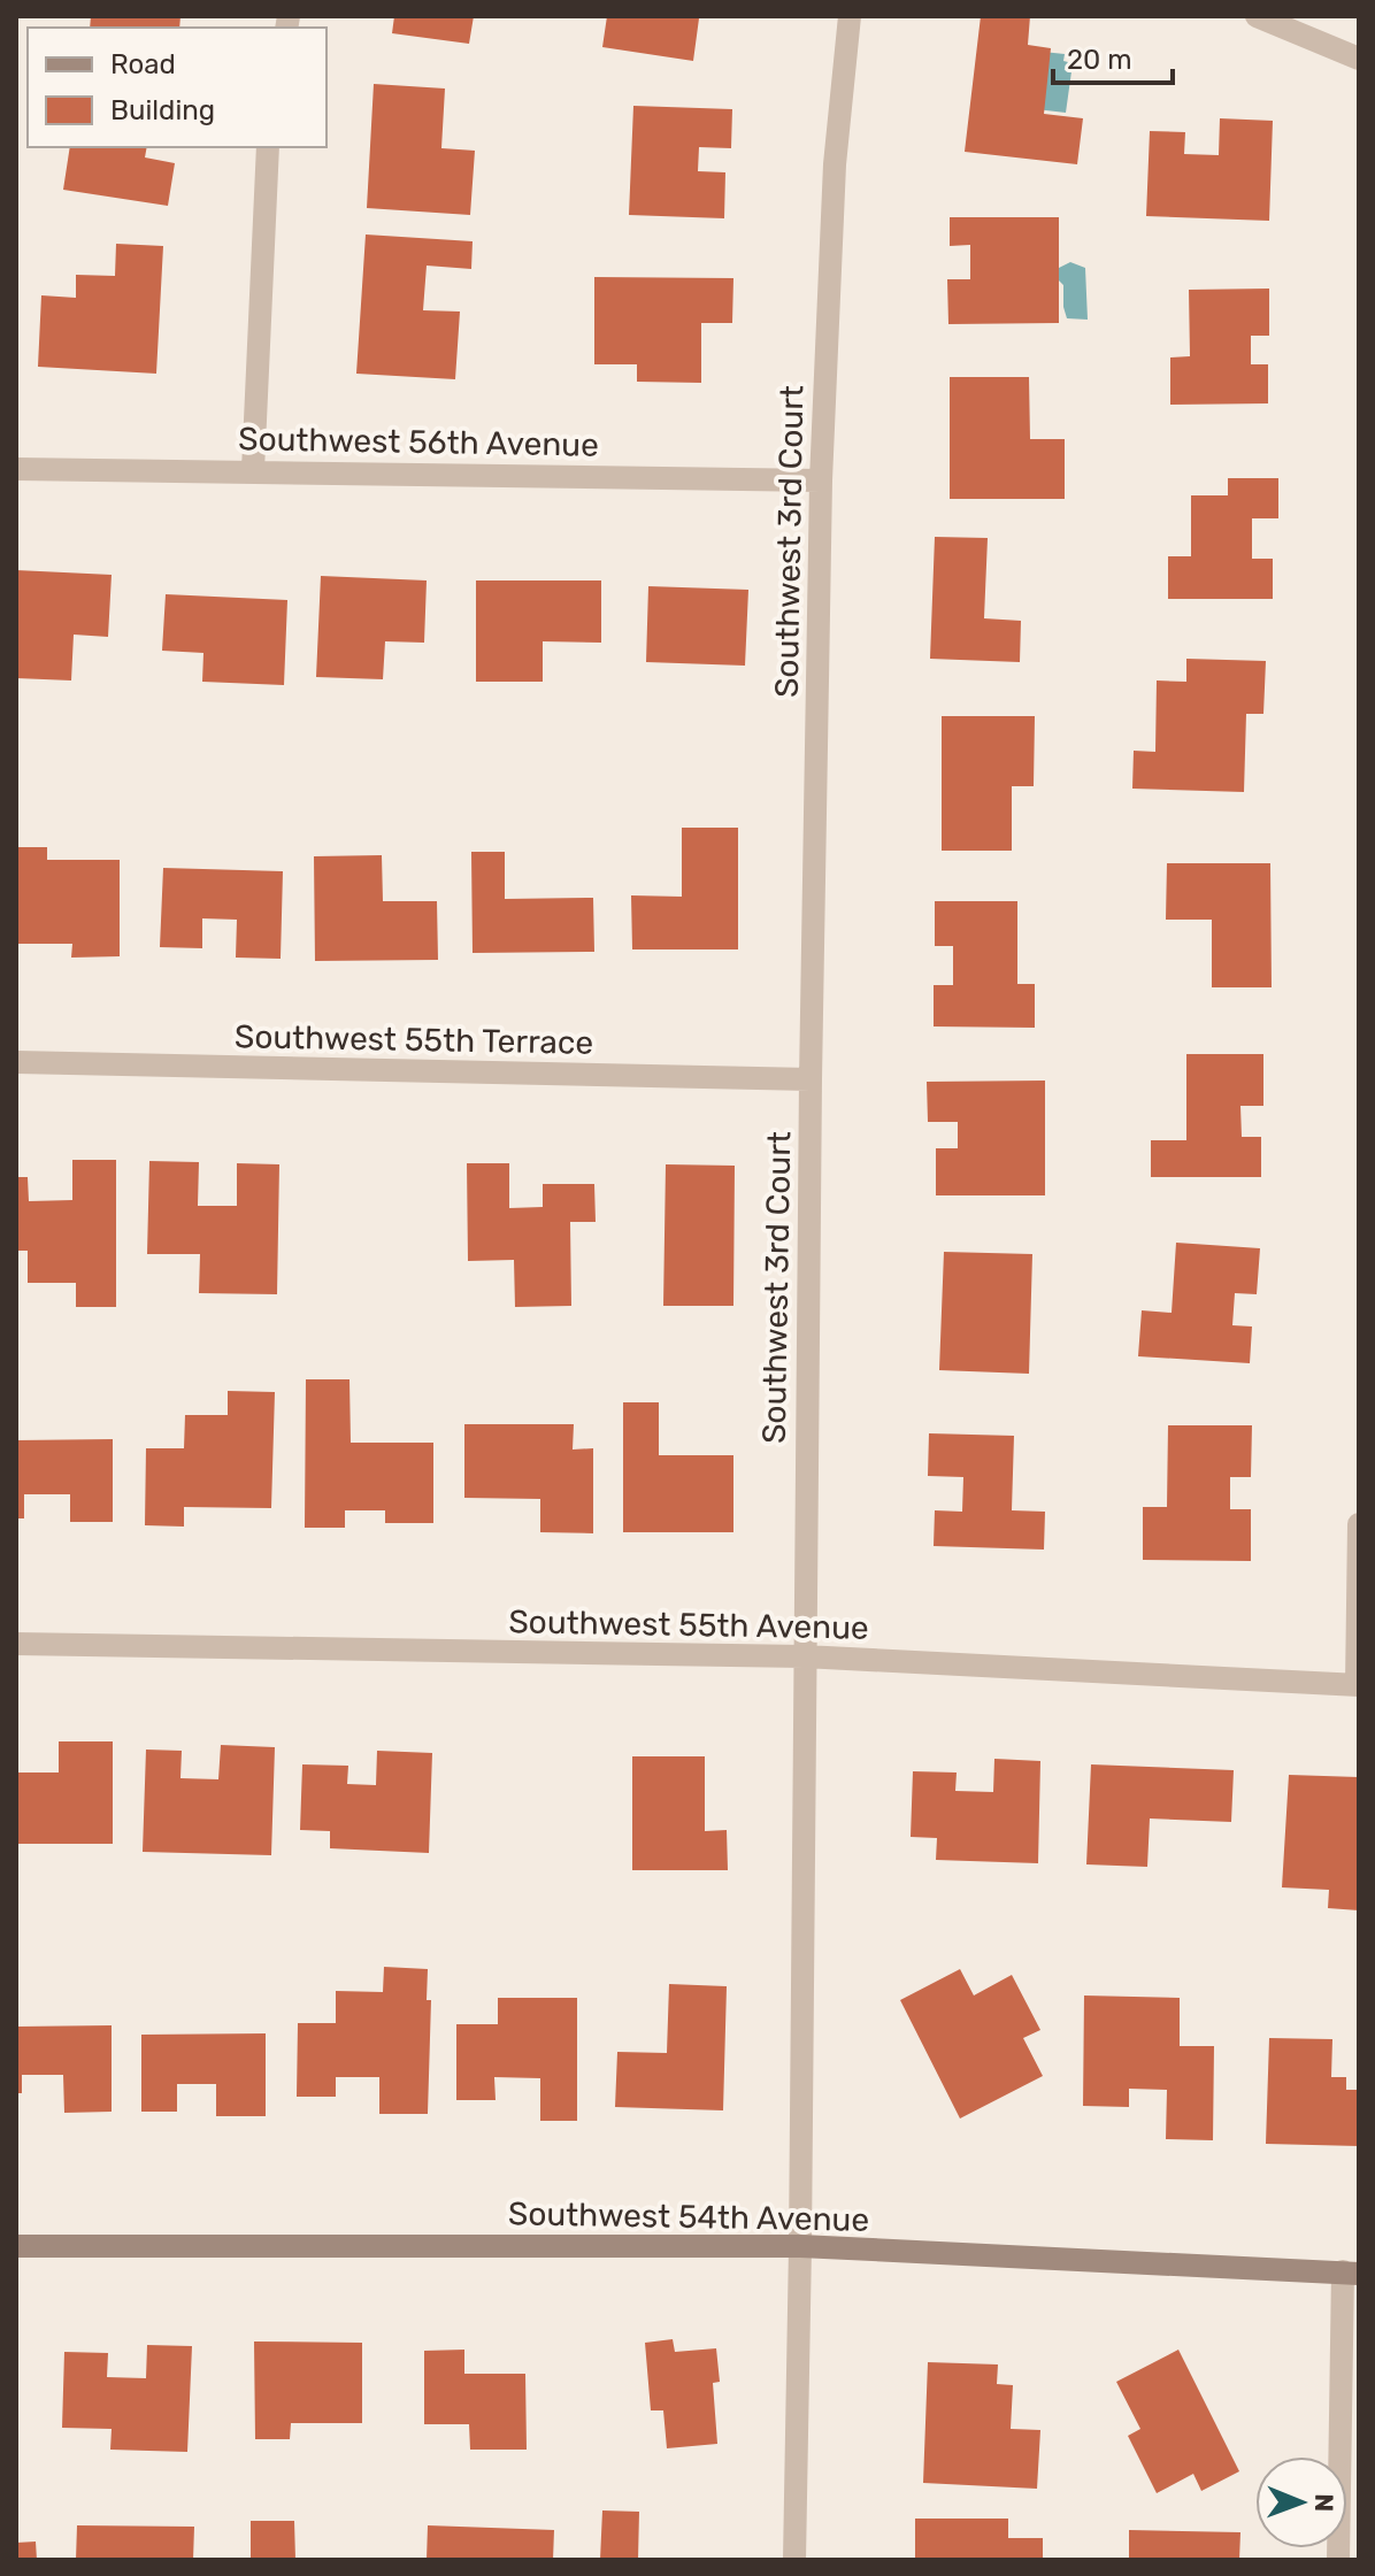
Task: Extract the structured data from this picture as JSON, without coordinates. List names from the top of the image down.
{
  "streets": {
    "street": [
      "Southwest 56th Avenue",
      "Southwest 3rd Court",
      "Southwest 55th Terrace",
      "Southwest 55th Avenue",
      "Southwest 54th Avenue"
    ]
  },
  "crossings": [
    ["Southwest 56th Avenue", "Southwest 3rd Court"],
    ["Southwest 3rd Court", "Southwest 55th Terrace"],
    ["Southwest 3rd Court", "Southwest 55th Avenue"],
    ["Southwest 3rd Court", "Southwest 54th Avenue"]
  ],
  "legend": ["Road", "Building"],
  "scale_bar": "20 m",
  "north": "right"
}
